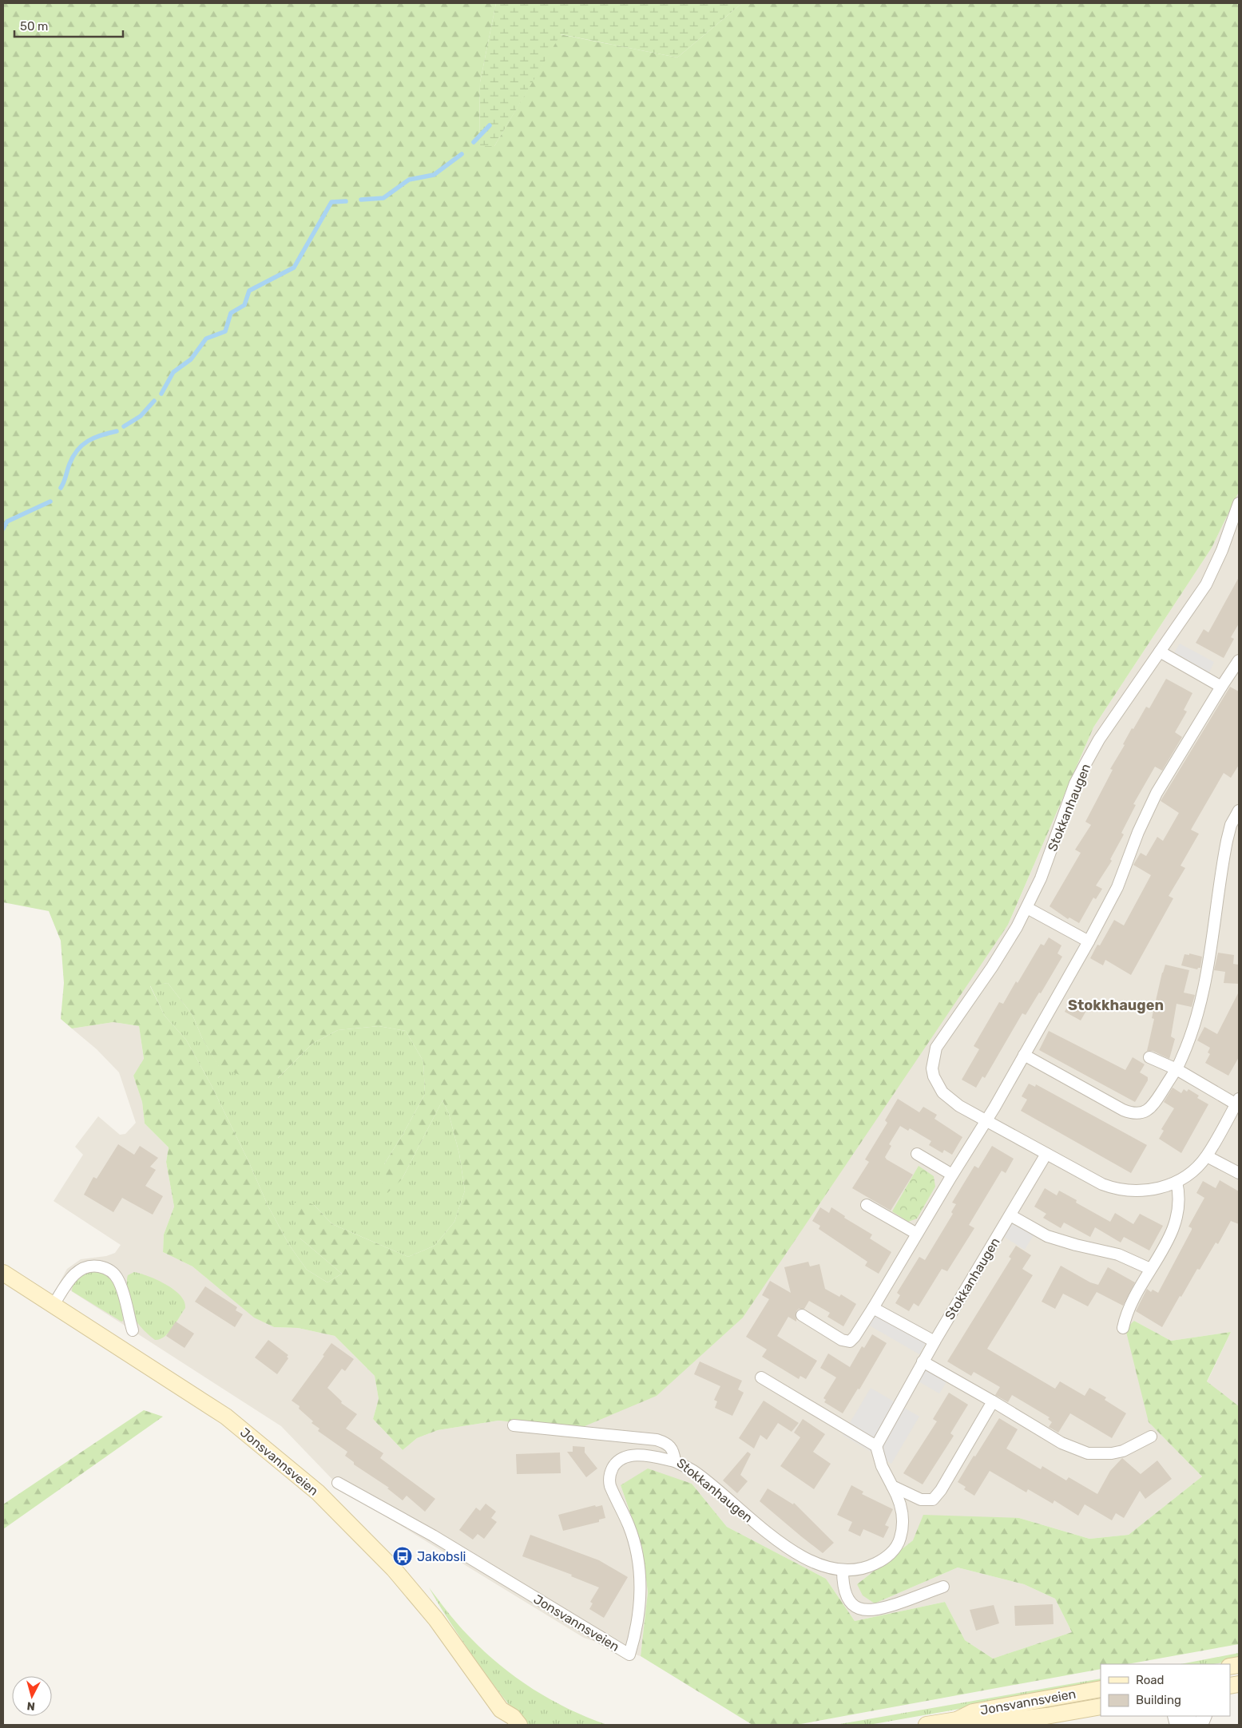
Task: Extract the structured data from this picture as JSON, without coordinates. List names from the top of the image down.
{
  "streets": {
    "main road": ["Jonsvannsveien"],
    "street": ["Stokkanhaugen"]
  },
  "crossings": [
    ["Stokkanhaugen", "Jonsvannsveien"]
  ],
  "districts": ["Stokkhaugen"],
  "places": {
    "bus stop": ["Jakobsli"]
  },
  "legend": ["Road", "Building"],
  "scale_bar": "50 m",
  "north": "bottom"
}
